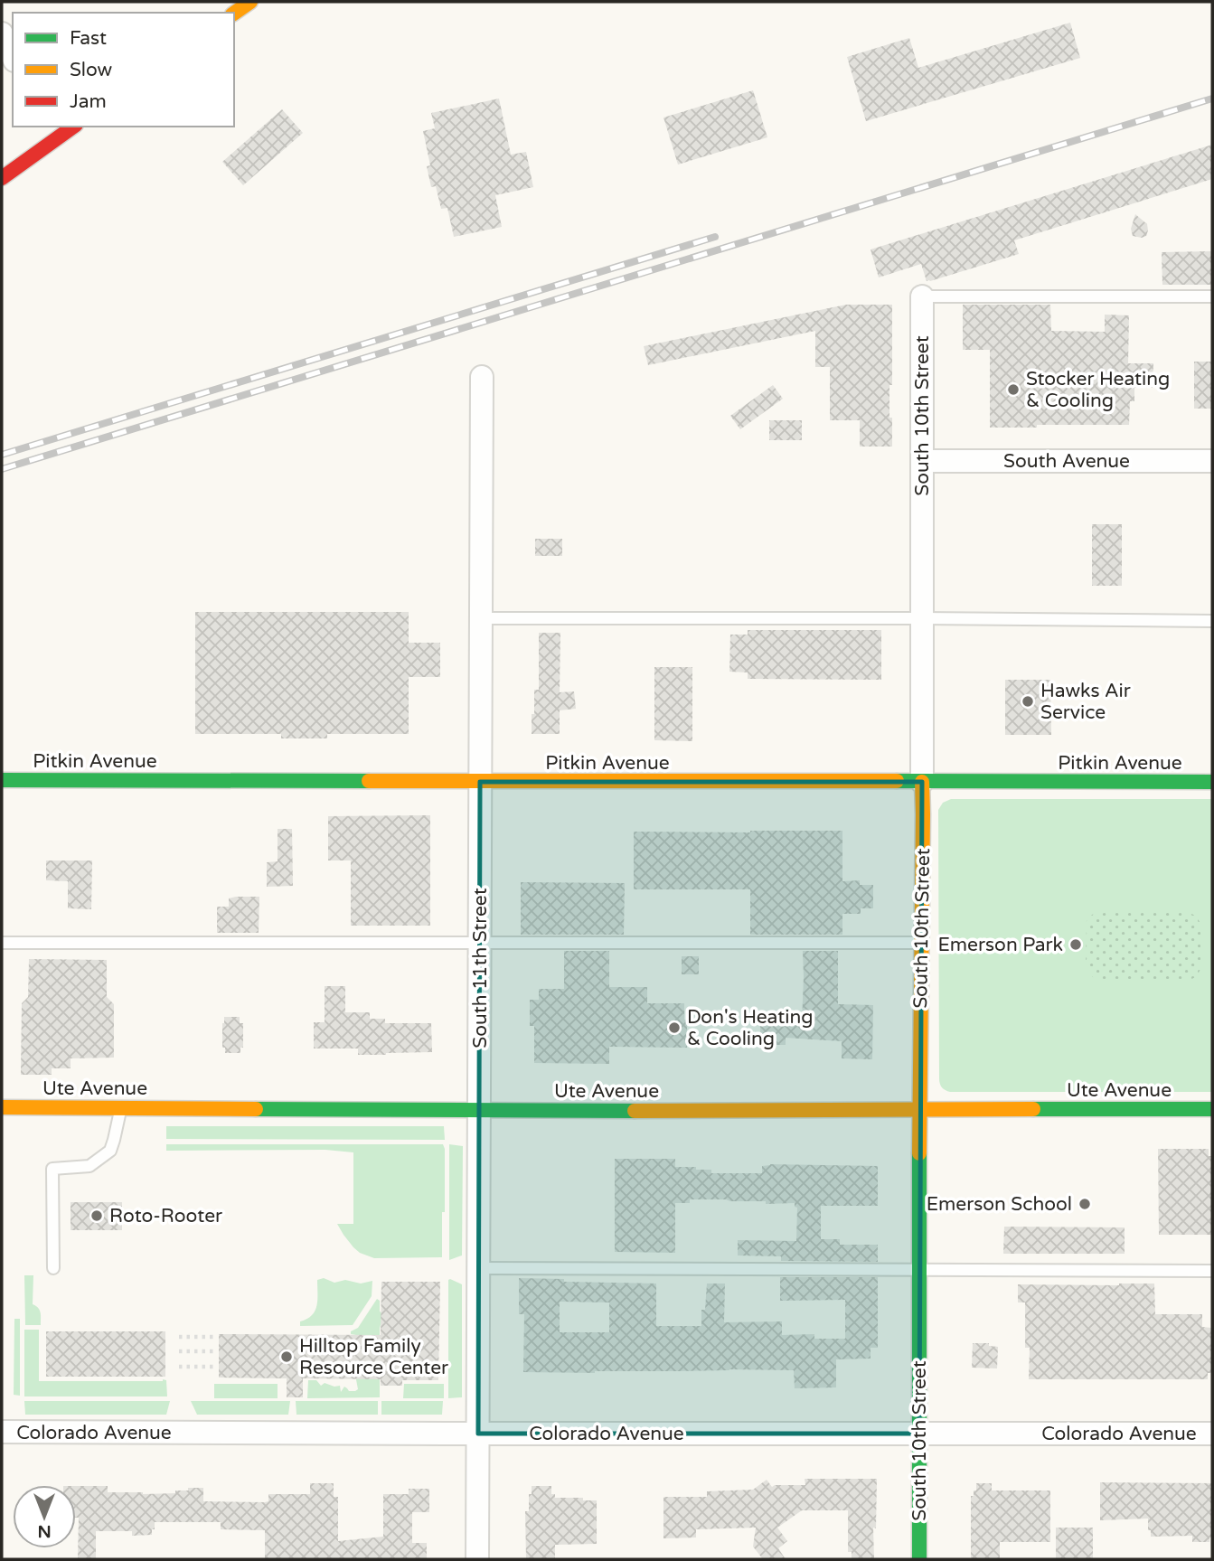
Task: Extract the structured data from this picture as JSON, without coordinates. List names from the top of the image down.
{
  "streets": {
    "main road": ["South 10th Street", "Pitkin Avenue", "Ute Avenue"],
    "street": ["South Avenue", "South 11th Street", "Colorado Avenue"]
  },
  "crossings": [
    ["South 10th Street", "South Avenue"],
    ["South 10th Street", "Pitkin Avenue"],
    ["South 10th Street", "Ute Avenue"],
    ["South 10th Street", "Colorado Avenue"],
    ["Pitkin Avenue", "South 11th Street"],
    ["South 11th Street", "Ute Avenue"],
    ["South 11th Street", "Colorado Avenue"]
  ],
  "places": [
    "Stocker Heating & Cooling",
    "Hawks Air Service",
    "Emerson Park",
    "Don's Heating & Cooling",
    "Emerson School",
    "Roto-Rooter",
    "Hilltop Family Resource Center"
  ],
  "legend": ["Fast", "Slow", "Jam"],
  "north": "bottom"
}
